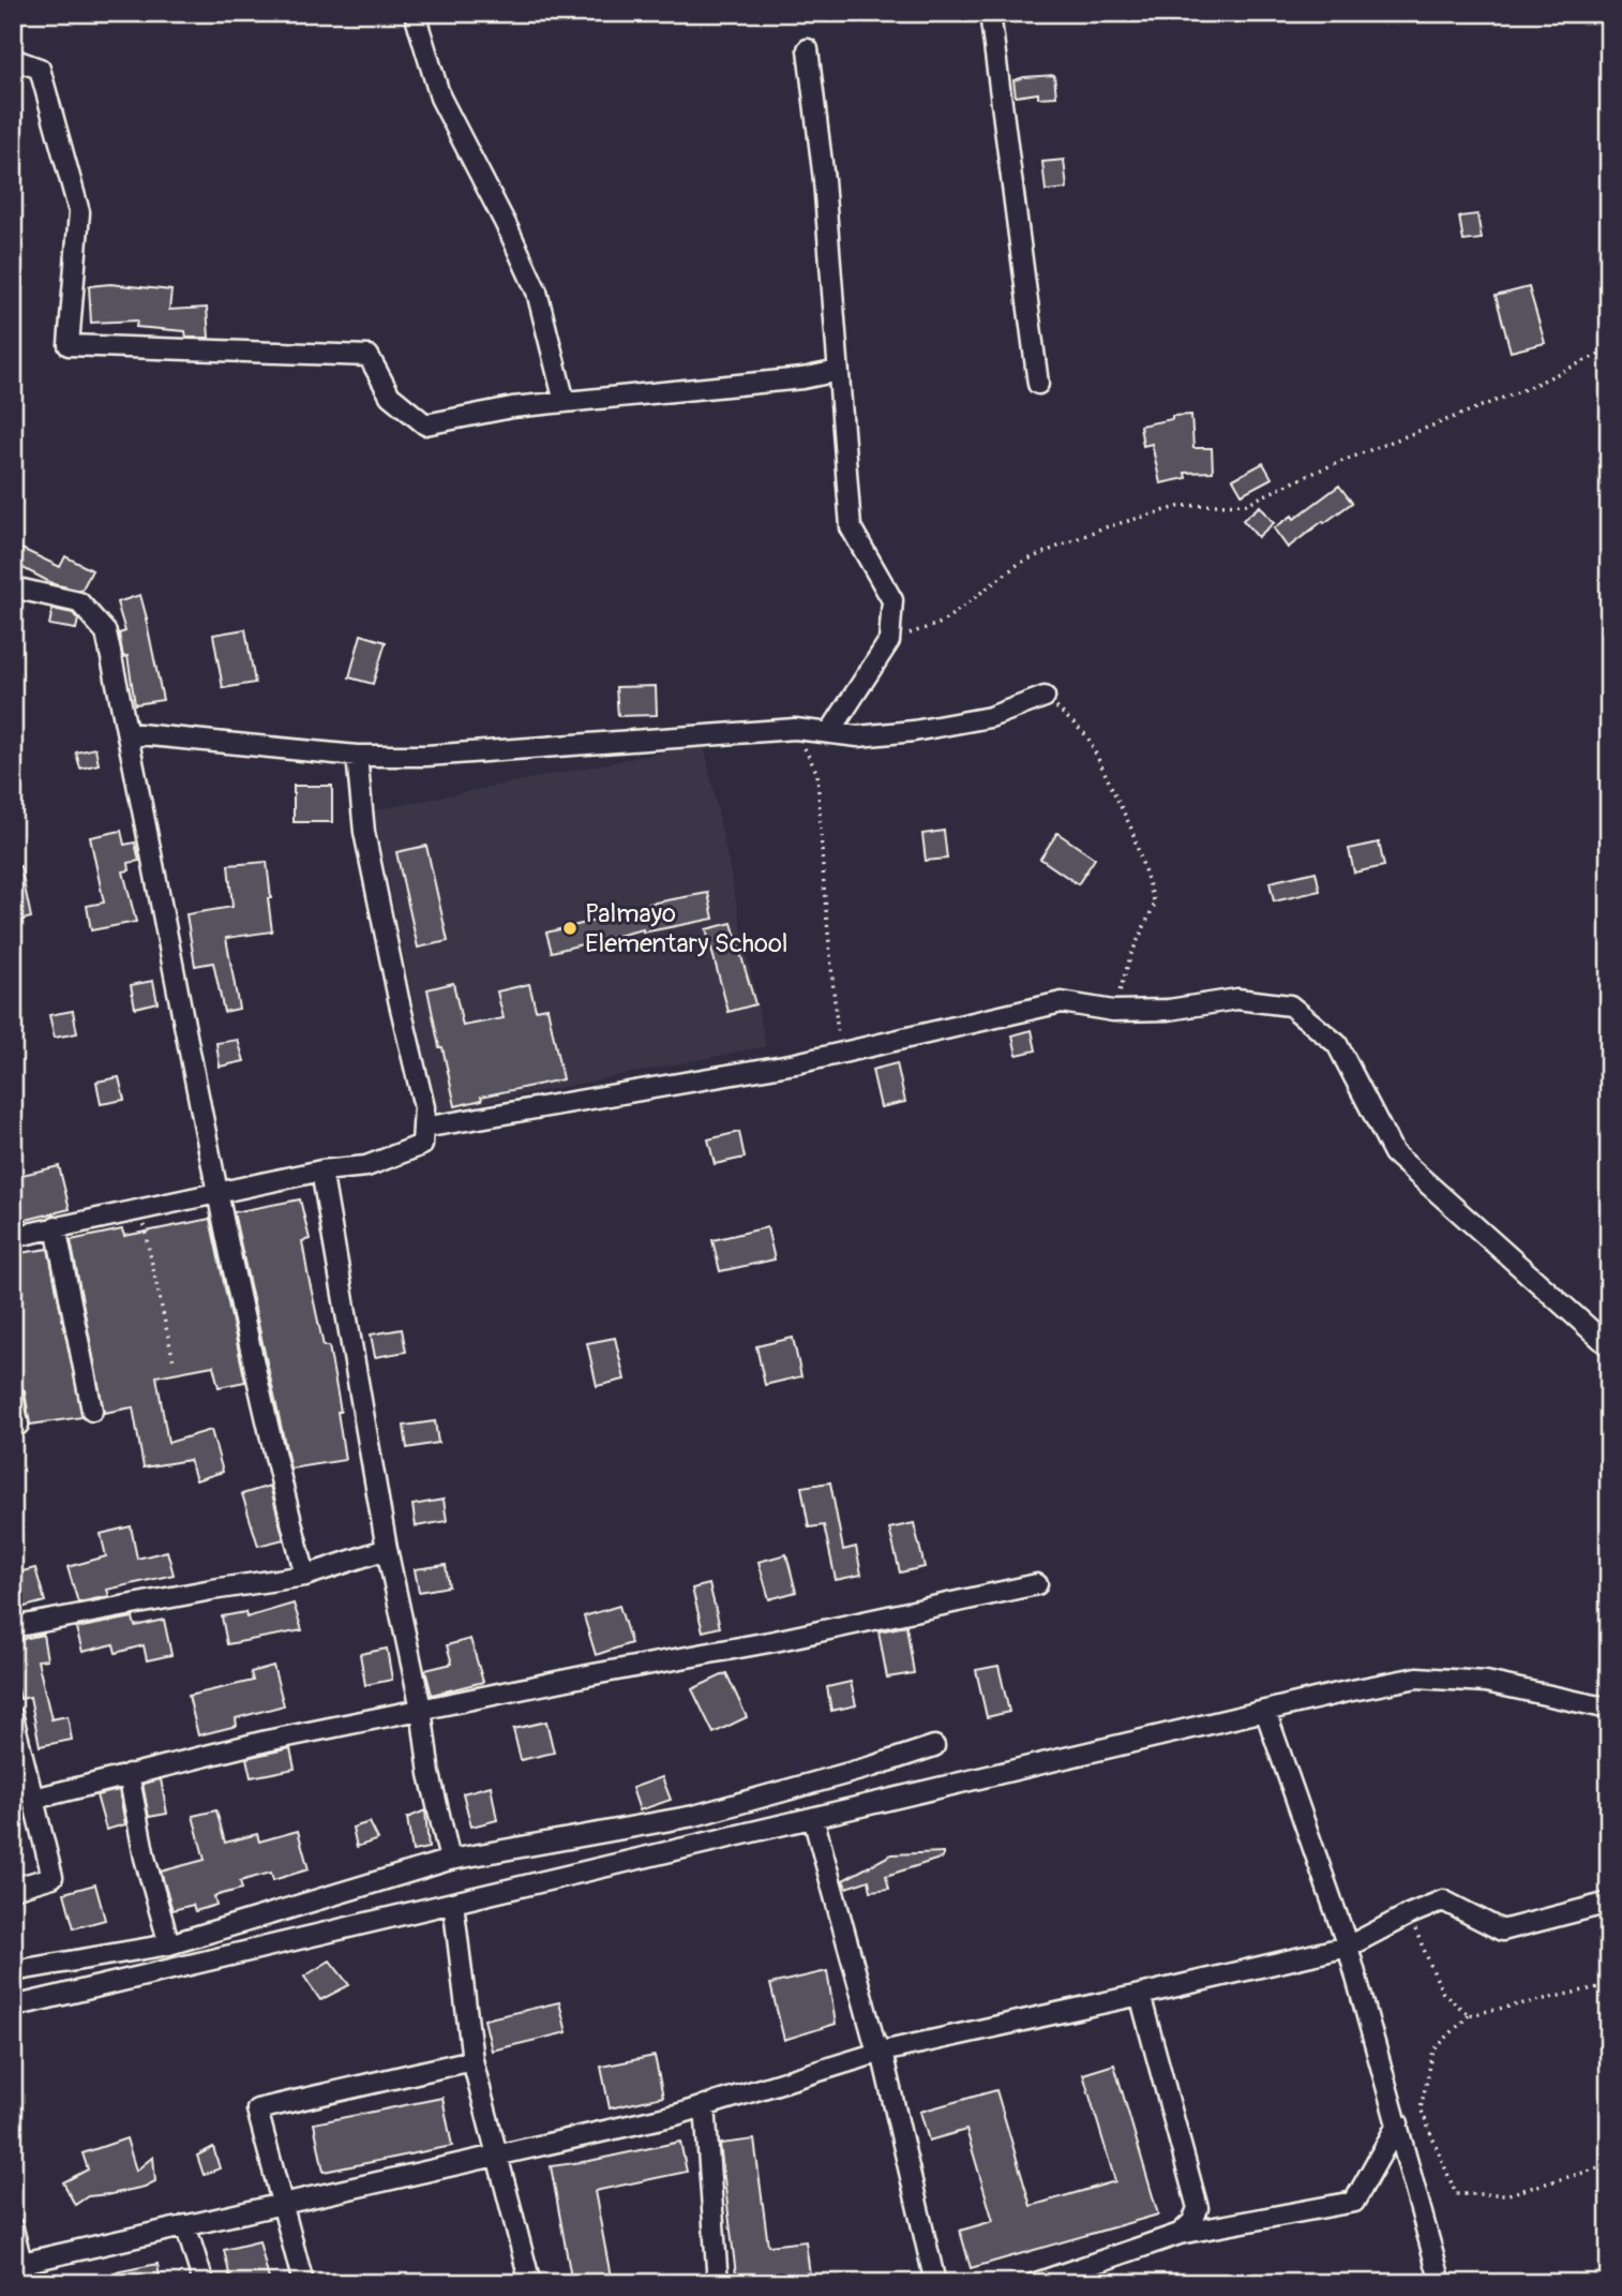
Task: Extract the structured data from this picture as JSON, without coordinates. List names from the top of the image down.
{
  "places": ["Palmayo Elementary School"]
}
